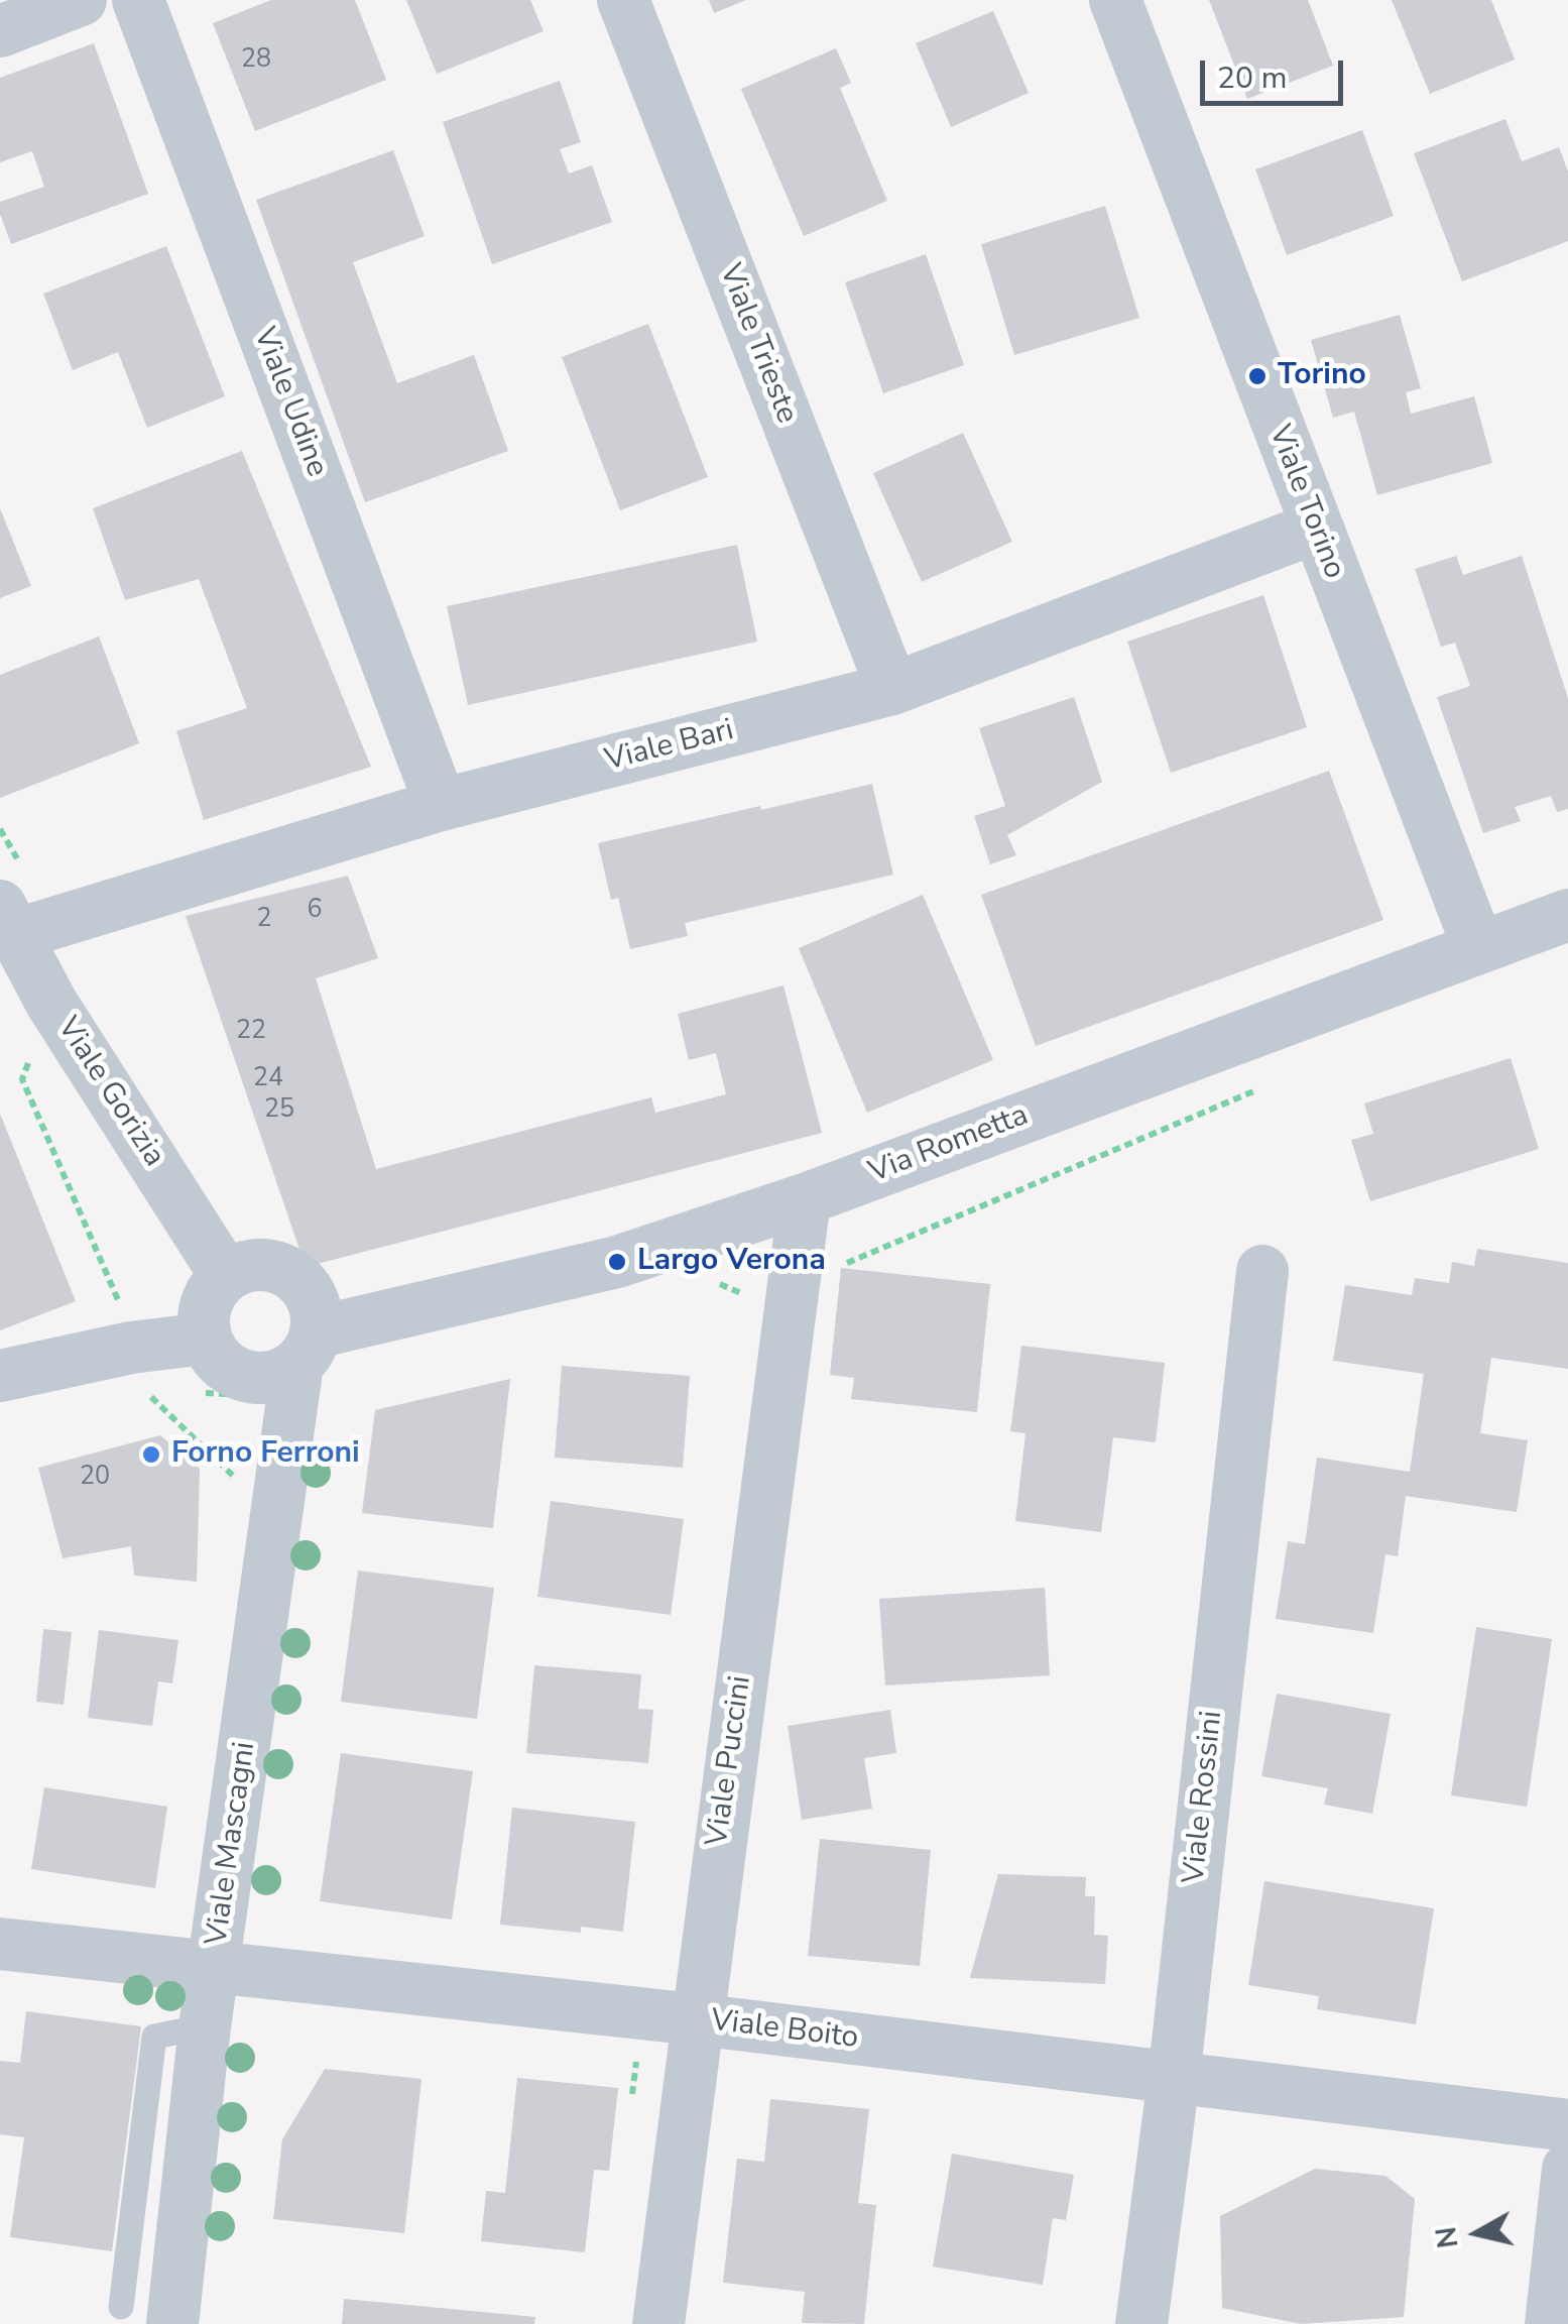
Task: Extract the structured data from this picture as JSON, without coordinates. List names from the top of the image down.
{
  "streets": {
    "street": [
      "Viale Trieste",
      "Viale Udine",
      "Viale Torino",
      "Viale Bari",
      "Viale Gorizia",
      "Via Rometta",
      "Viale Puccini",
      "Viale Rossini",
      "Viale Mascagni",
      "Viale Boito"
    ]
  },
  "crossings": [
    ["Viale Trieste", "Viale Bari"],
    ["Viale Udine", "Viale Bari"],
    ["Viale Torino", "Viale Bari"],
    ["Viale Torino", "Via Rometta"],
    ["Viale Bari", "Viale Gorizia"],
    ["Viale Gorizia", "Via Rometta"],
    ["Viale Gorizia", "Viale Mascagni"],
    ["Via Rometta", "Viale Puccini"],
    ["Via Rometta", "Viale Mascagni"],
    ["Viale Puccini", "Viale Boito"],
    ["Viale Rossini", "Viale Boito"],
    ["Viale Mascagni", "Viale Boito"]
  ],
  "places": ["Torino", "Largo Verona", "Forno Ferroni"],
  "house_numbers": [
    "28",
    "6",
    "2",
    "22",
    "24",
    "25",
    "20"
  ],
  "scale_bar": "20 m",
  "north": "left"
}
